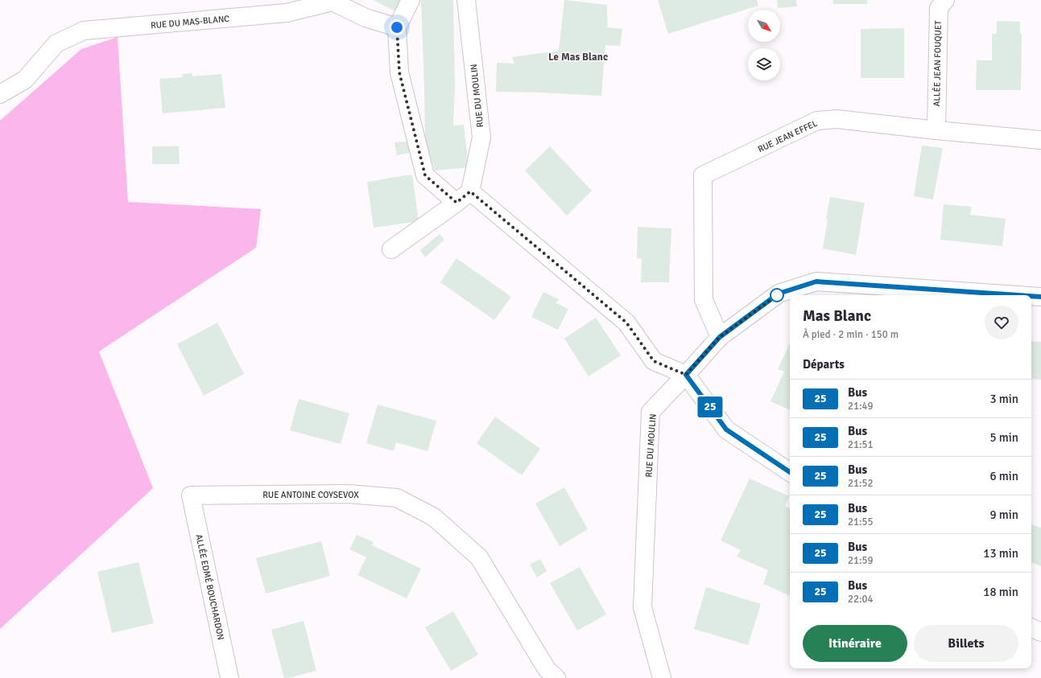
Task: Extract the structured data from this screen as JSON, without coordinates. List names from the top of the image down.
{
  "streets": {
    "street": [
      "RUE DU MAS-BLANC",
      "ALLÉE JEAN FOUQUET",
      "RUE DU MOULIN",
      "RUE JEAN EFFEL",
      "RUE ANTOINE COYSEVOX",
      "ALLÉE EDMÉ BOUCHARDON"
    ]
  },
  "crossings": [
    ["ALLÉE JEAN FOUQUET", "RUE JEAN EFFEL"],
    ["RUE DU MOULIN", "RUE JEAN EFFEL"],
    ["RUE ANTOINE COYSEVOX", "ALLÉE EDMÉ BOUCHARDON"]
  ],
  "districts": ["Le Mas Blanc"],
  "lines": ["bus line 25"],
  "north": "bottom right",
  "page": {
    "on_map": "25",
    "heading": [
      ["Mas Blanc", "À pied · 2 min · 150 m"],
      "Départs"
    ],
    "list": [
      {
        "mark": "25",
        "name": "Bus",
        "note": "21:49",
        "value": "3 min"
      },
      {
        "mark": "25",
        "name": "Bus",
        "note": "21:51",
        "value": "5 min"
      },
      {
        "mark": "25",
        "name": "Bus",
        "note": "21:52",
        "value": "6 min"
      },
      {
        "mark": "25",
        "name": "Bus",
        "note": "21:55",
        "value": "9 min"
      },
      {
        "mark": "25",
        "name": "Bus",
        "note": "21:59",
        "value": "13 min"
      },
      {
        "mark": "25",
        "name": "Bus",
        "note": "22:04",
        "value": "18 min"
      }
    ],
    "buttons": ["Itinéraire", "Billets"]
  }
}
